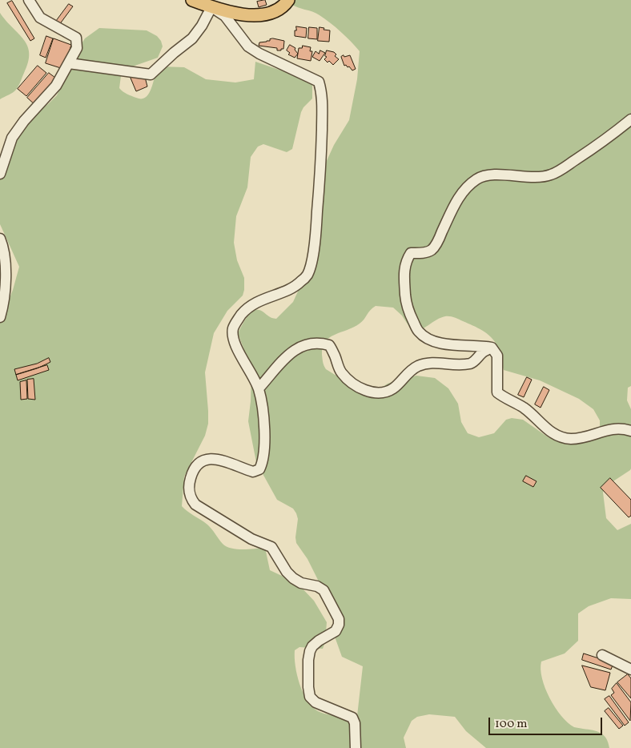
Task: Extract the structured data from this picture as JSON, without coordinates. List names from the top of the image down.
{
  "scale_bar": "100 m"
}
